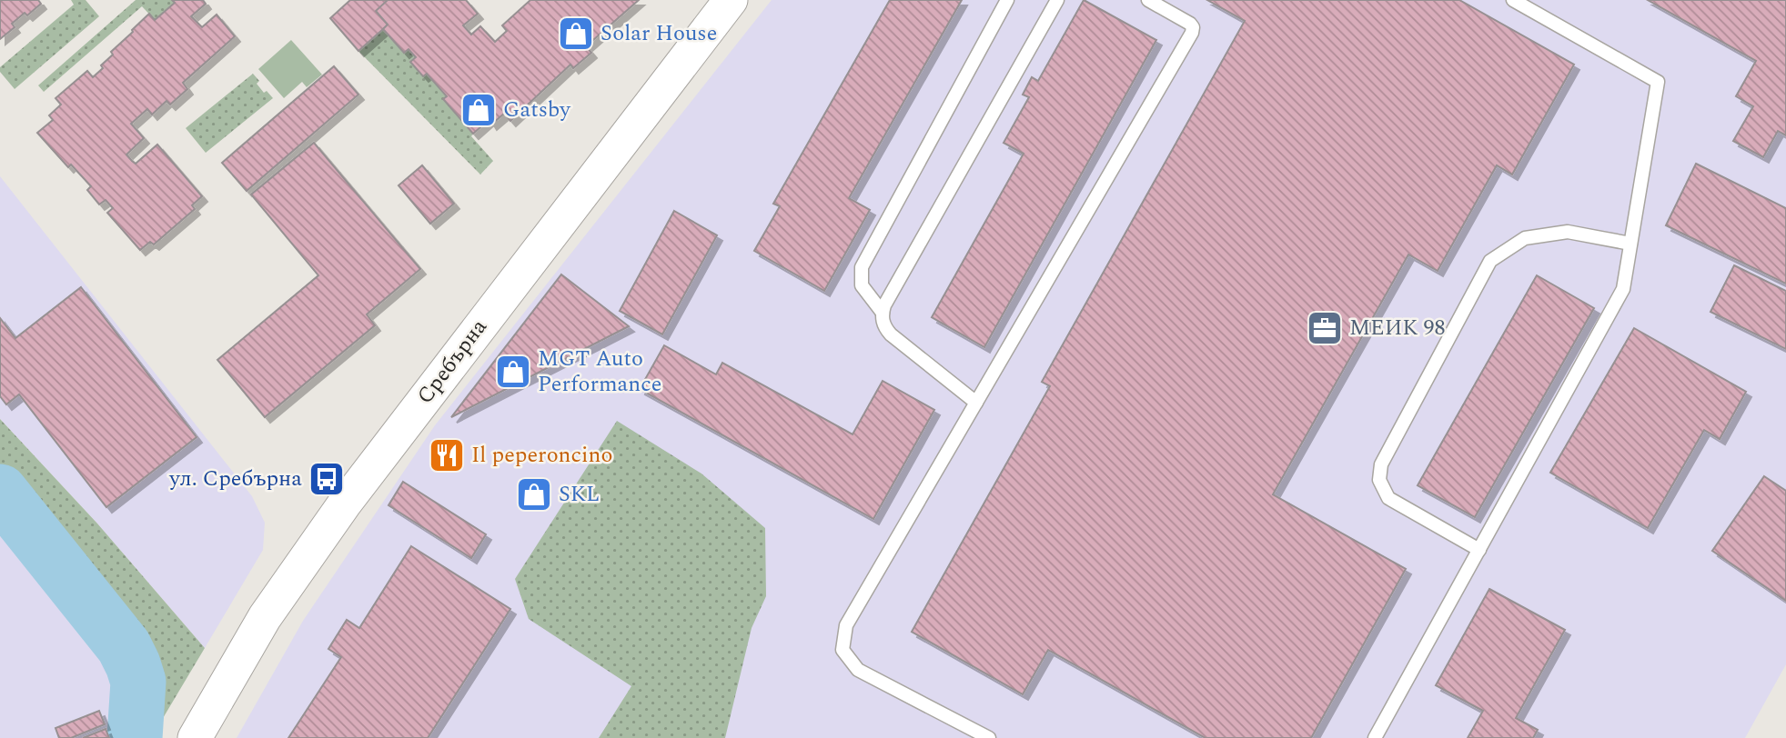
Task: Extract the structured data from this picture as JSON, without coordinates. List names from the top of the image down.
{
  "streets": {
    "street": ["Сребърна"]
  },
  "places": {
    "shop": [
      "Solar House",
      "Gatsby",
      "MGT Auto Performance",
      "SKL"
    ],
    "office": ["МЕИК 98"],
    "restaurant": ["Il peperoncino"],
    "bus stop": ["ул. Сребърна"]
  }
}
